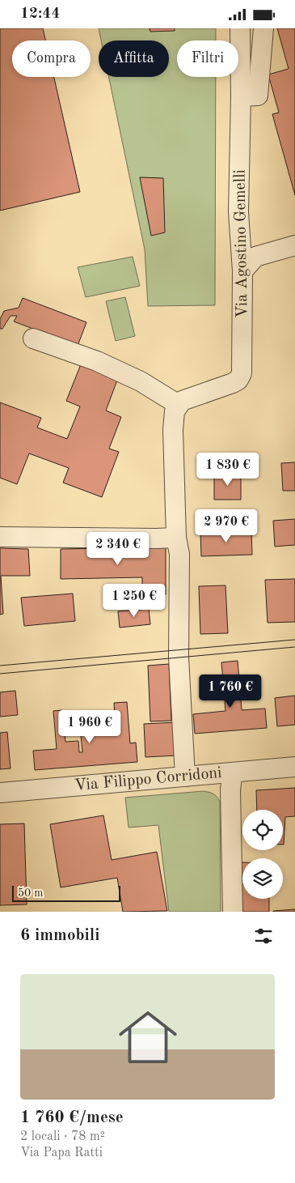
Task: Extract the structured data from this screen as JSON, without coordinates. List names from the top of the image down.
{
  "streets": {
    "street": ["Via Agostino Gemelli", "Via Filippo Corridoni"]
  },
  "scale_bar": "50 m",
  "page": {
    "status": "12:44",
    "chip": ["Compra", "Affitta", "Filtri"],
    "price": [
      "1 830 €",
      "2 970 €",
      "2 340 €",
      "1 250 €",
      "1 760 €",
      "1 960 €"
    ],
    "scale": "50 m",
    "heading": "6 immobili",
    "list": [
      {
        "name": "1 760 €/mese",
        "note": "2 locali · 78 m² · Via Papa Ratti"
      }
    ]
  }
}
